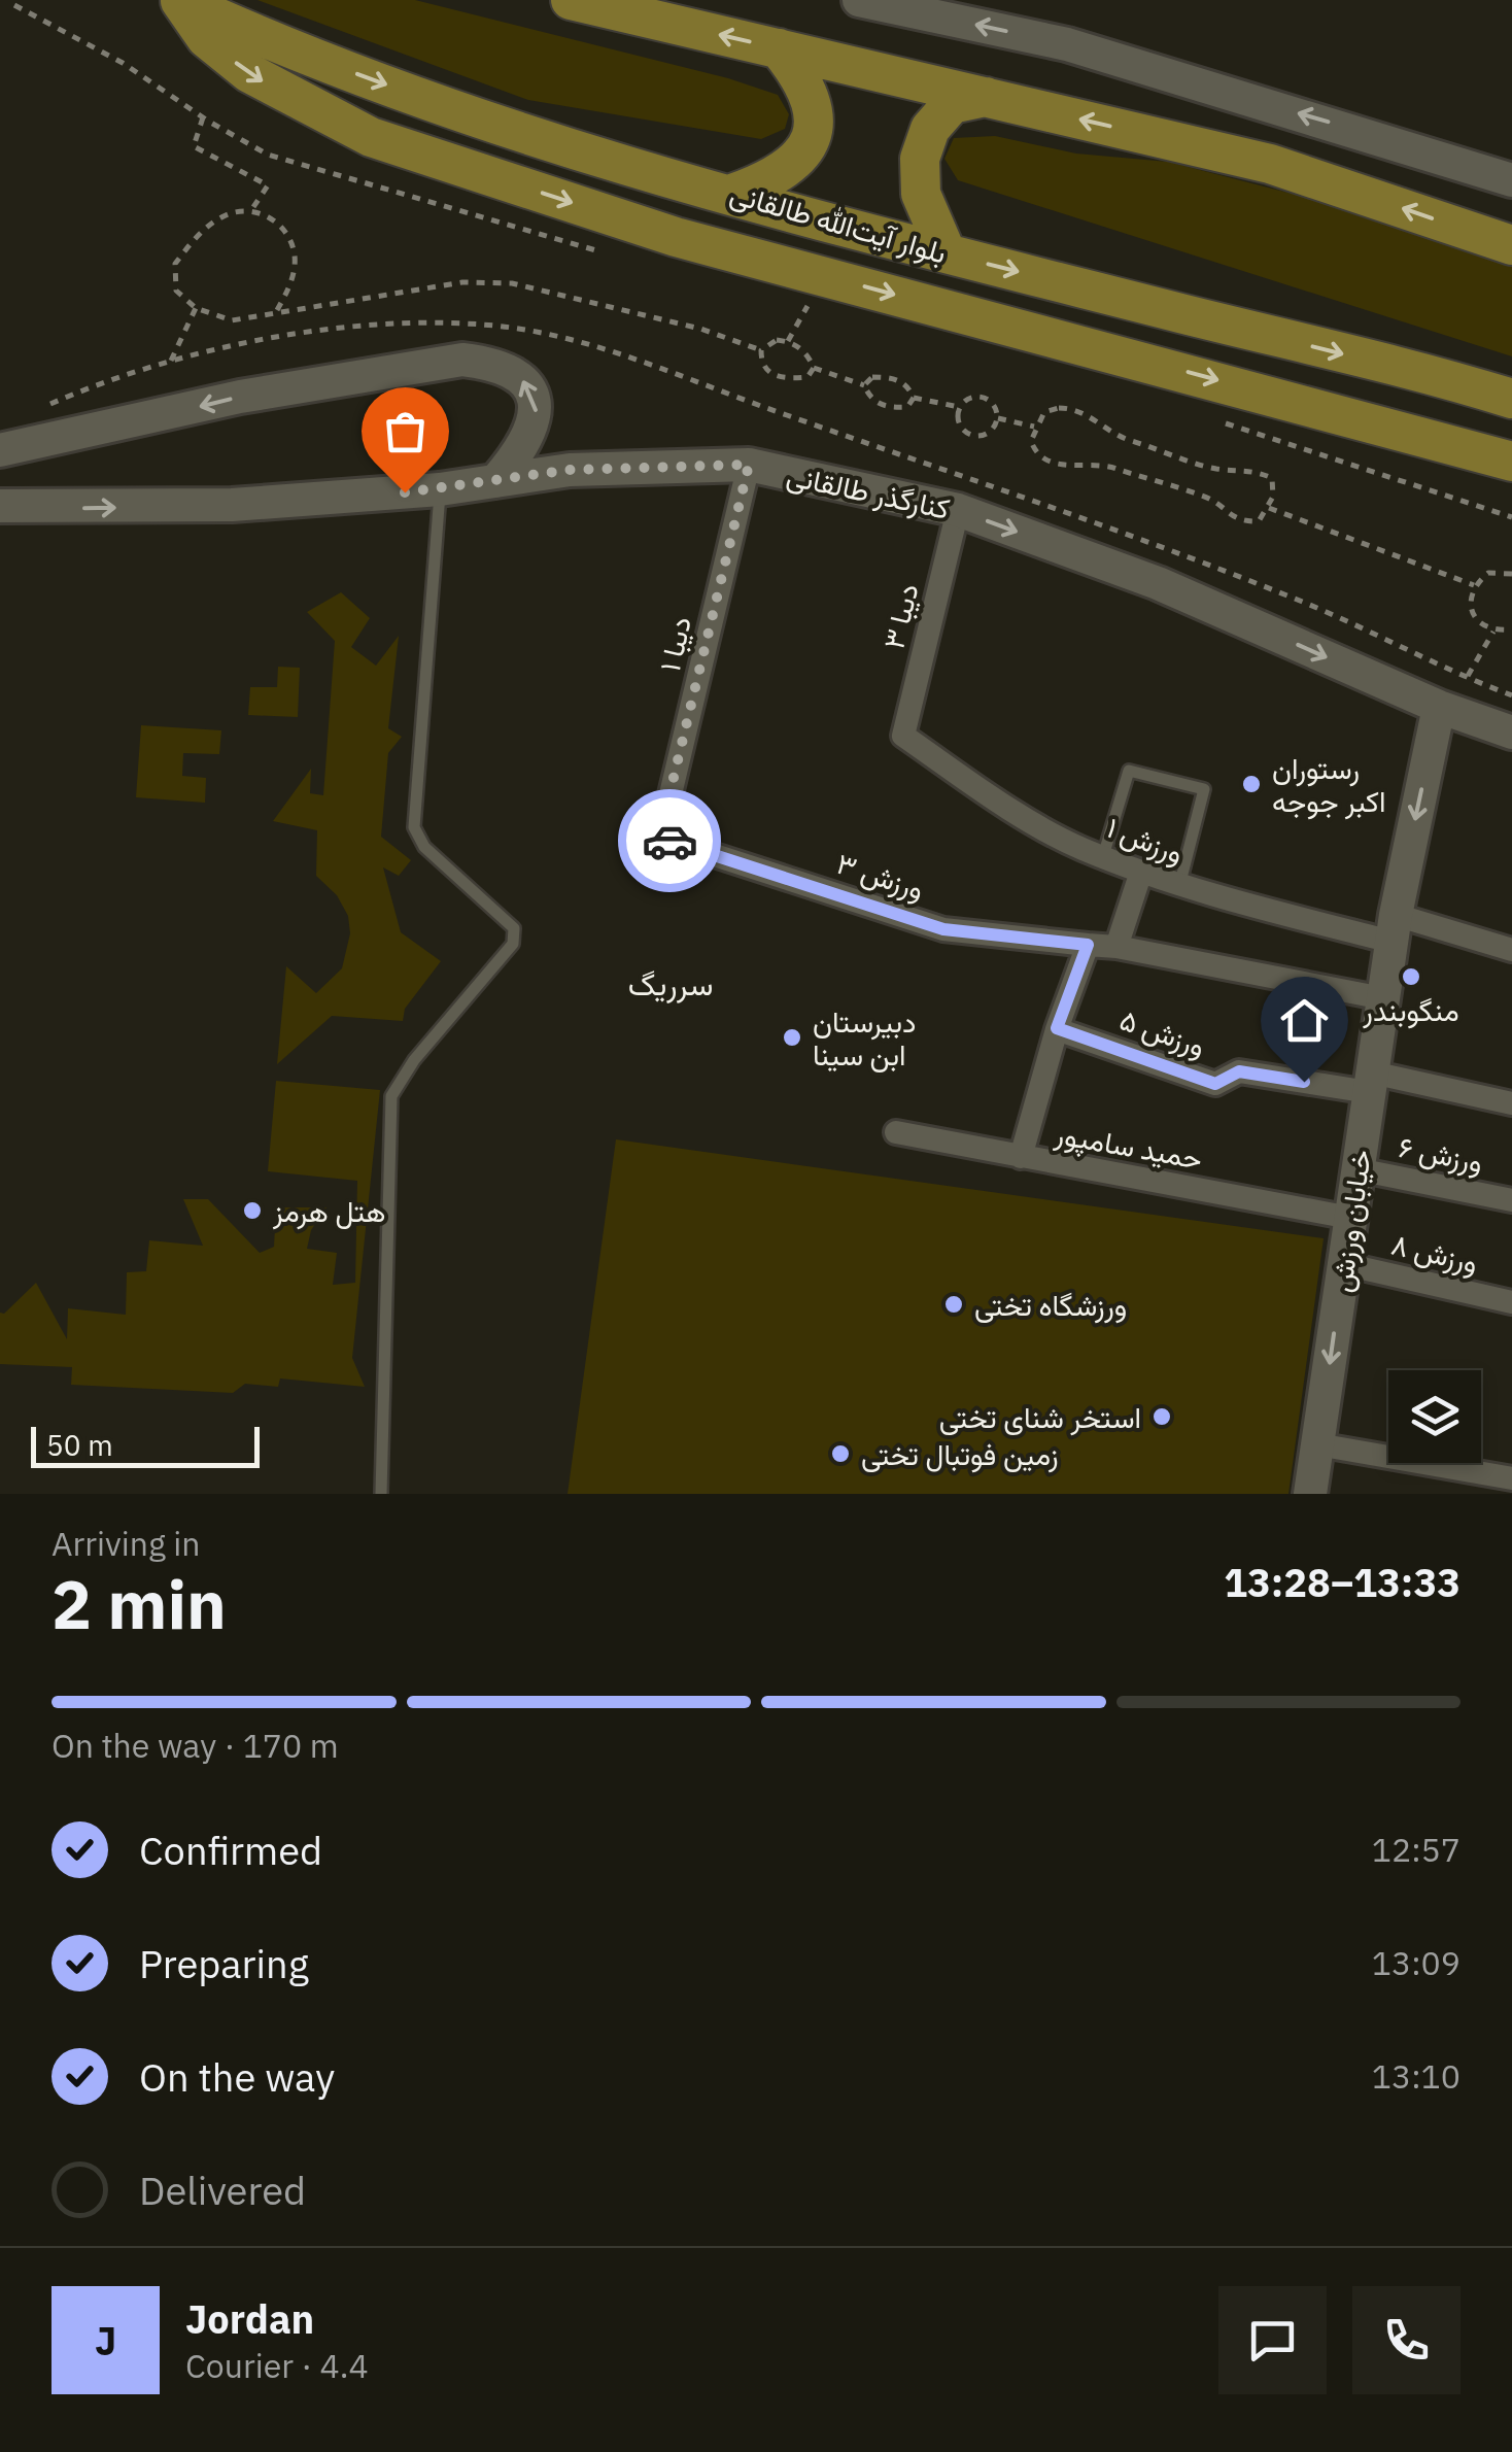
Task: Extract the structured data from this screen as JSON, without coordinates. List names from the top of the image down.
{
  "streets": {
    "main road": ["بلوار آیت‌الله طالقانی"],
    "street": [
      "کنارگذر طالقانی",
      "دیبا ۳",
      "دیبا ۱",
      "ورزش ۱",
      "ورزش ۳",
      "ورزش ۵",
      "حمید سامپور",
      "ورزش ۶",
      "خیابان ورزش",
      "ورزش ۸"
    ]
  },
  "crossings": [
    ["کنارگذر طالقانی", "دیبا ۳"],
    ["کنارگذر طالقانی", "دیبا ۱"],
    ["کنارگذر طالقانی", "خیابان ورزش"],
    ["دیبا ۳", "ورزش ۱"],
    ["دیبا ۱", "ورزش ۳"],
    ["ورزش ۱", "خیابان ورزش"],
    ["ورزش ۵", "خیابان ورزش"],
    ["حمید سامپور", "خیابان ورزش"],
    ["ورزش ۶", "خیابان ورزش"],
    ["خیابان ورزش", "ورزش ۸"]
  ],
  "one_way": ["کنارگذر طالقانی", "خیابان ورزش"],
  "districts": ["سرریگ"],
  "places": [
    "رستوران اکبر جوجه",
    "منگوبندر",
    "دبیرستان ابن سینا",
    "هتل هرمز",
    "ورزشگاه تختی",
    "استخر شنای تختی",
    "زمین فوتبال تختی"
  ],
  "scale_bar": "50 m",
  "page": {
    "scale": "50 m",
    "heading": ["2 min", "Arriving in", "13:28–13:33"],
    "panel": ["Jordan", "Courier · 4.4"],
    "bar": "On the way · 170 m",
    "list": [
      ["Confirmed", "12:57"],
      ["Preparing", "13:09"],
      ["On the way", "13:10"],
      "Delivered"
    ],
    "round": "J"
  }
}
